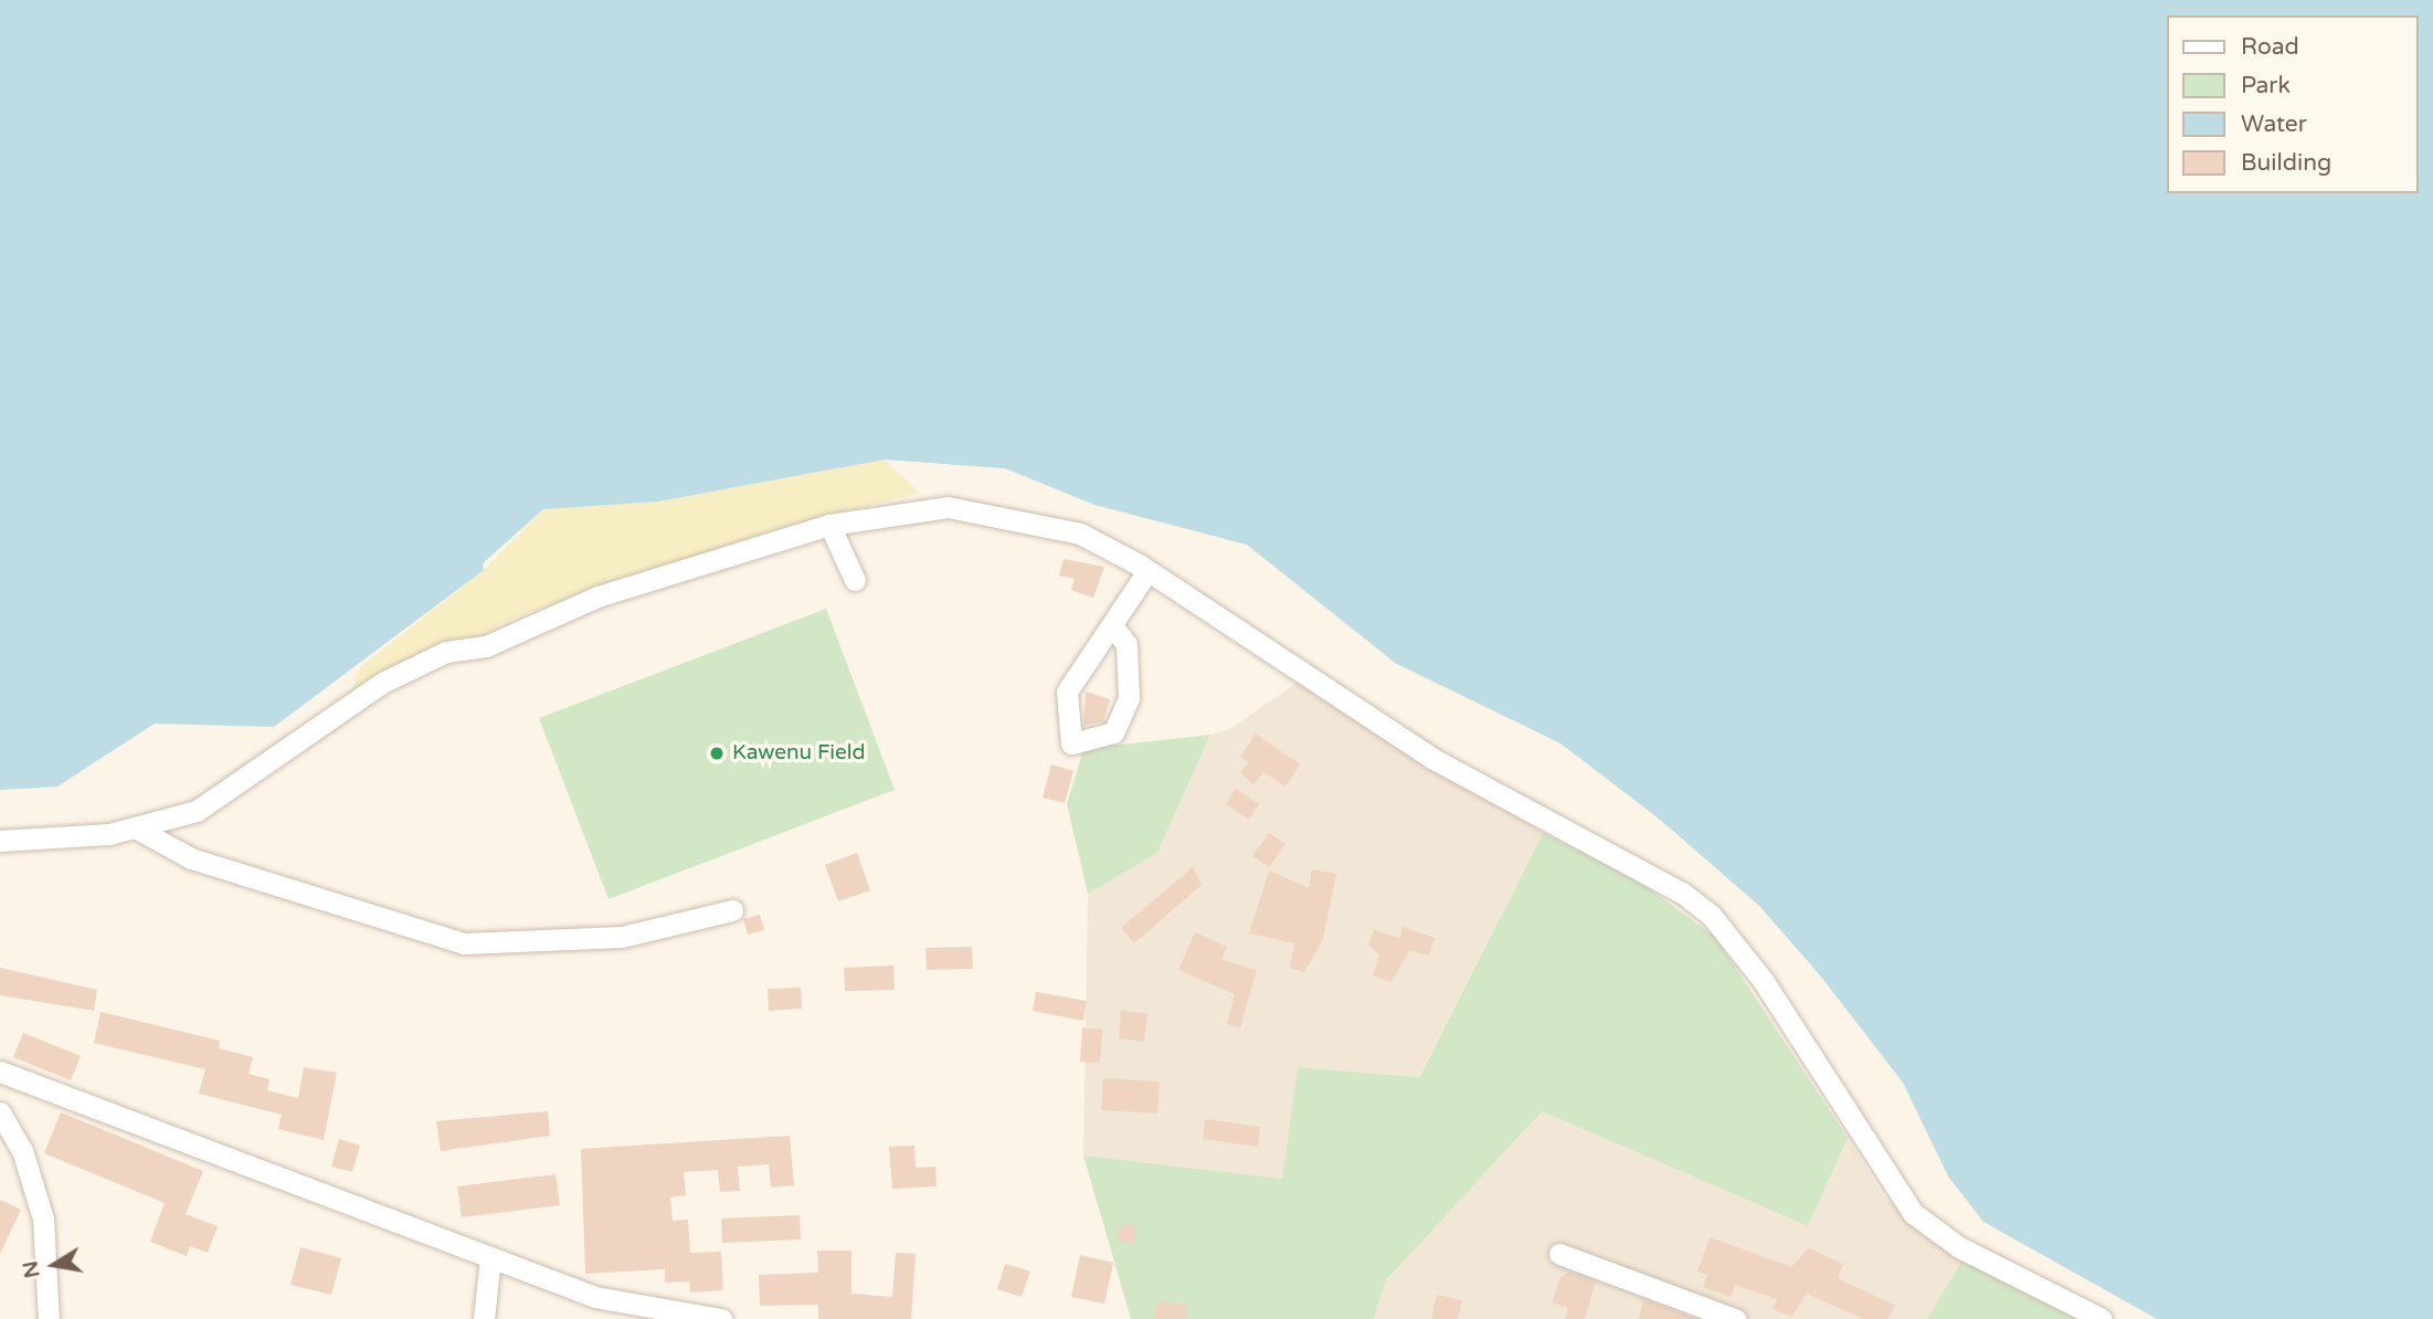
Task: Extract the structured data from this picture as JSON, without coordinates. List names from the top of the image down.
{
  "places": ["Kawenu Field"],
  "legend": [
    "Road",
    "Park",
    "Water",
    "Building"
  ],
  "north": "left"
}
